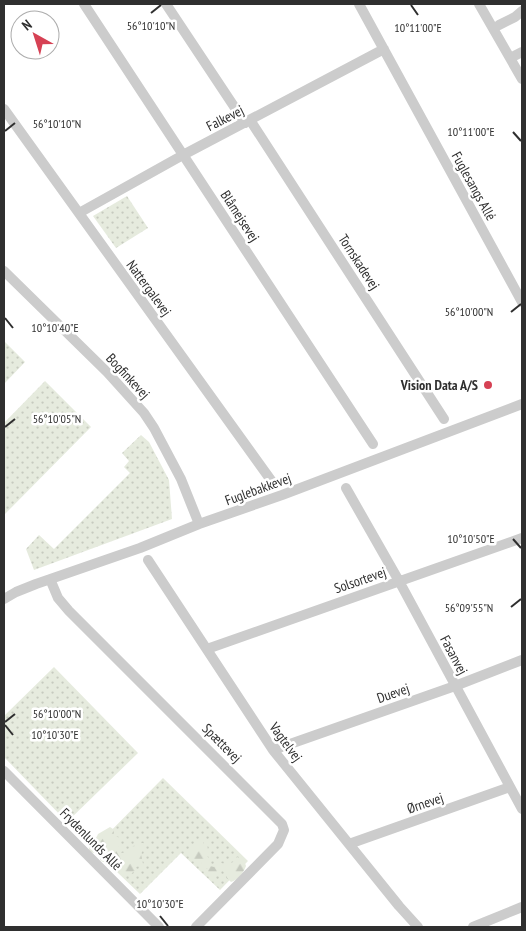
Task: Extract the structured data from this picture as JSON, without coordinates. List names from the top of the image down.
{
  "streets": {
    "street": [
      "Falkevej",
      "Fuglesangs Allé",
      "Blåmejsevej",
      "Tornskadevej",
      "Nattergalevej",
      "Bogfinkevej",
      "Fuglebakkevej",
      "Solsortevej",
      "Fasanvej",
      "Duevej",
      "Vagtelvej",
      "Spættevej",
      "Ørnevej",
      "Frydenlunds Allé"
    ]
  },
  "crossings": [
    ["Falkevej", "Fuglesangs Allé"],
    ["Falkevej", "Blåmejsevej"],
    ["Falkevej", "Tornskadevej"],
    ["Falkevej", "Nattergalevej"],
    ["Bogfinkevej", "Fuglebakkevej"],
    ["Fuglebakkevej", "Spættevej"],
    ["Solsortevej", "Fasanvej"],
    ["Solsortevej", "Vagtelvej"],
    ["Fasanvej", "Duevej"],
    ["Fasanvej", "Ørnevej"],
    ["Duevej", "Vagtelvej"],
    ["Vagtelvej", "Ørnevej"]
  ],
  "places": ["Vision Data A/S"],
  "north": "top left",
  "coordinates": [
    "56°10'10\"N",
    "10°11'00\"E",
    "56°10'00\"N",
    "10°10'40\"E",
    "56°10'05\"N",
    "10°10'50\"E",
    "56°09'55\"N",
    "10°10'30\"E"
  ]
}
